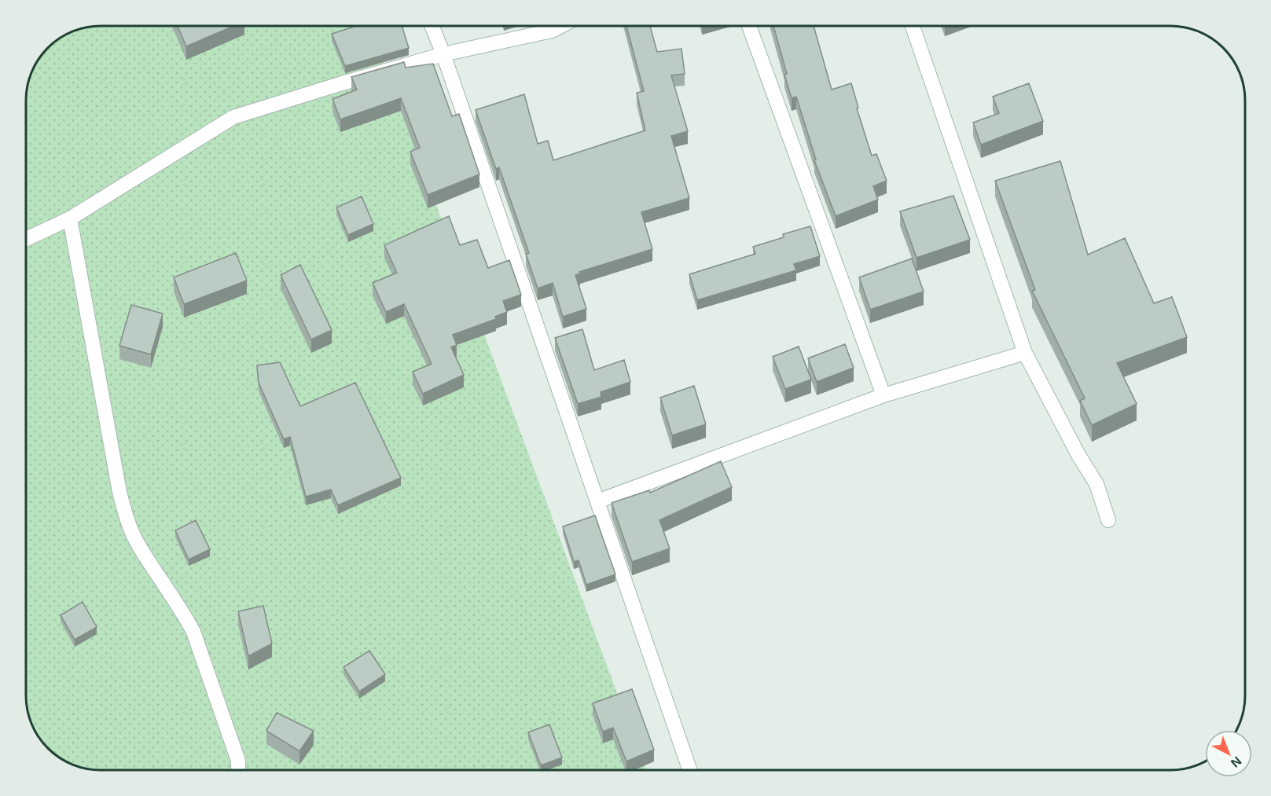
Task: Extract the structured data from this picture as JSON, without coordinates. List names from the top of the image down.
{
  "north": "bottom right"
}
